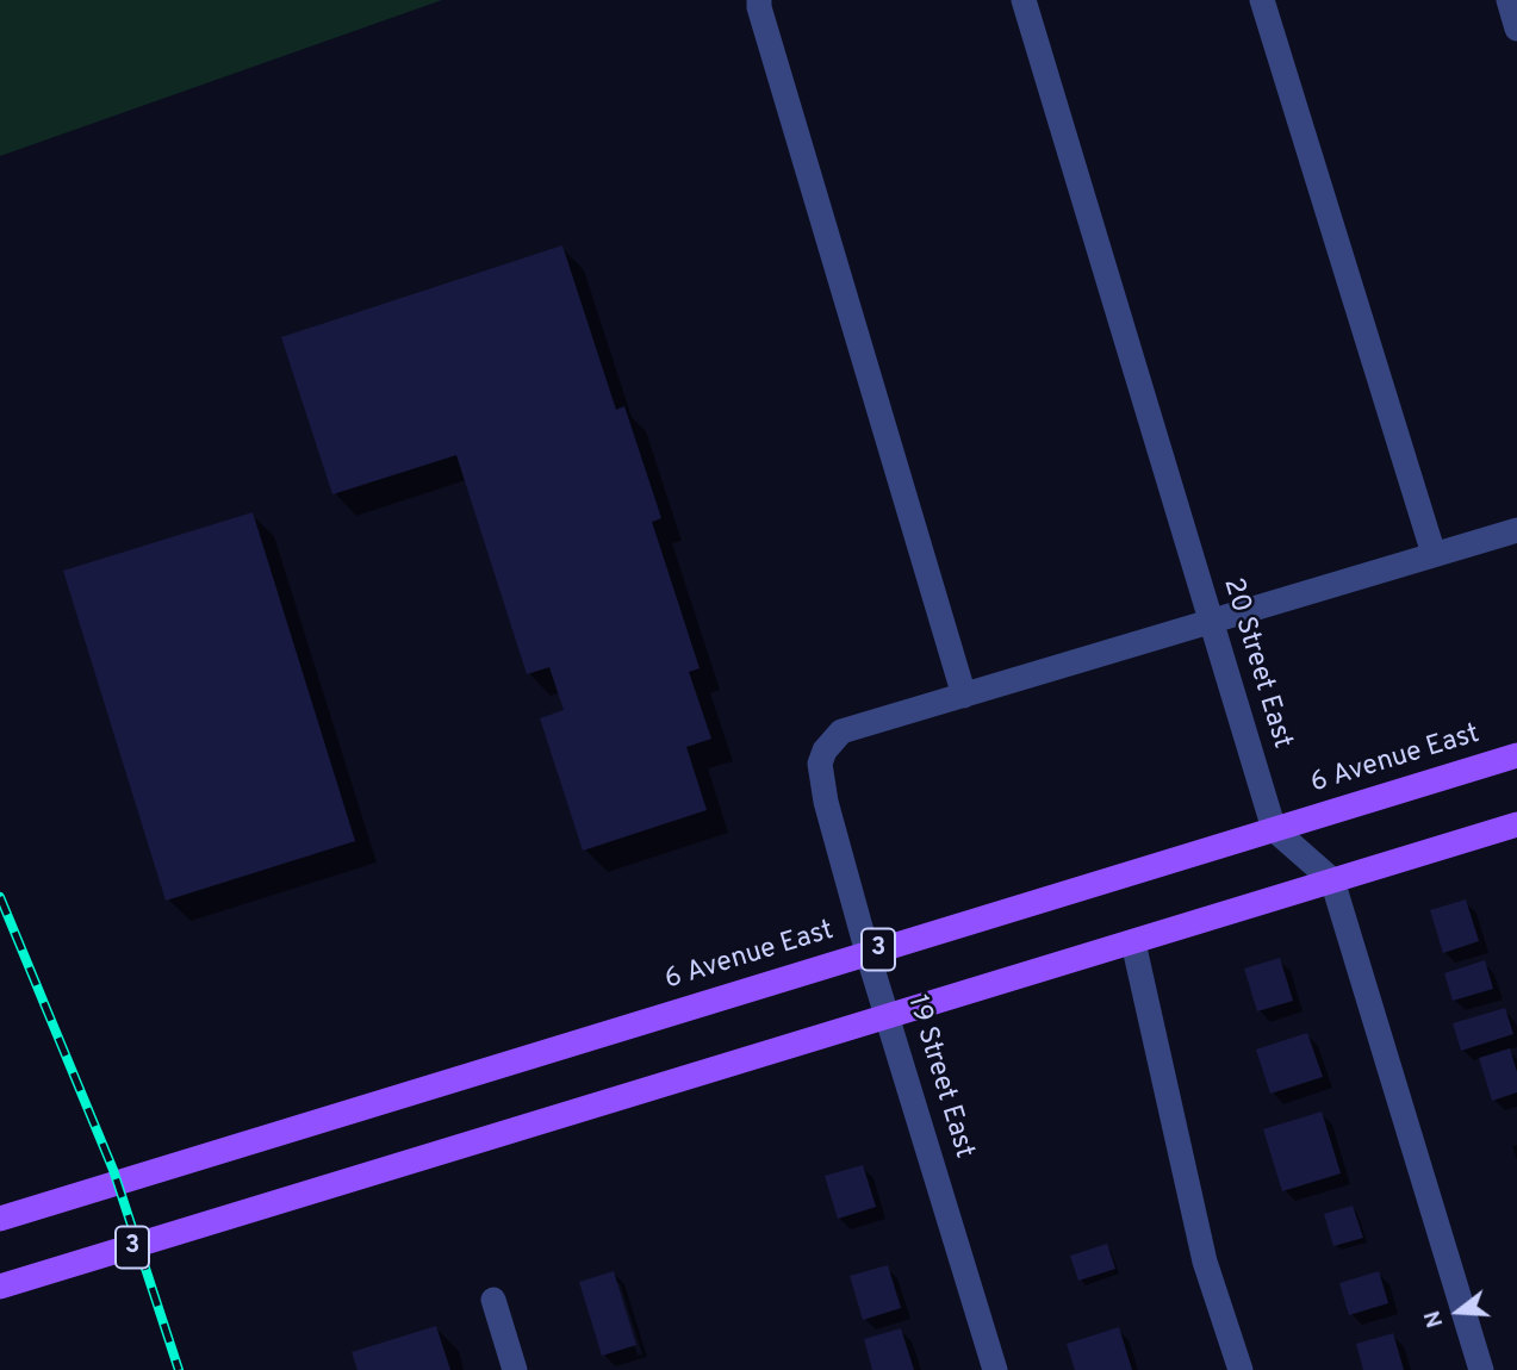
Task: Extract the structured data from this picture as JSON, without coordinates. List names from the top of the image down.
{
  "streets": {
    "main road": ["6 Avenue East", "3"],
    "street": ["20 Street East", "19 Street East"]
  },
  "crossings": [
    ["20 Street East", "6 Avenue East"],
    ["20 Street East", "19 Street East"],
    ["6 Avenue East", "19 Street East"],
    ["3", "19 Street East"]
  ],
  "north": "left"
}
